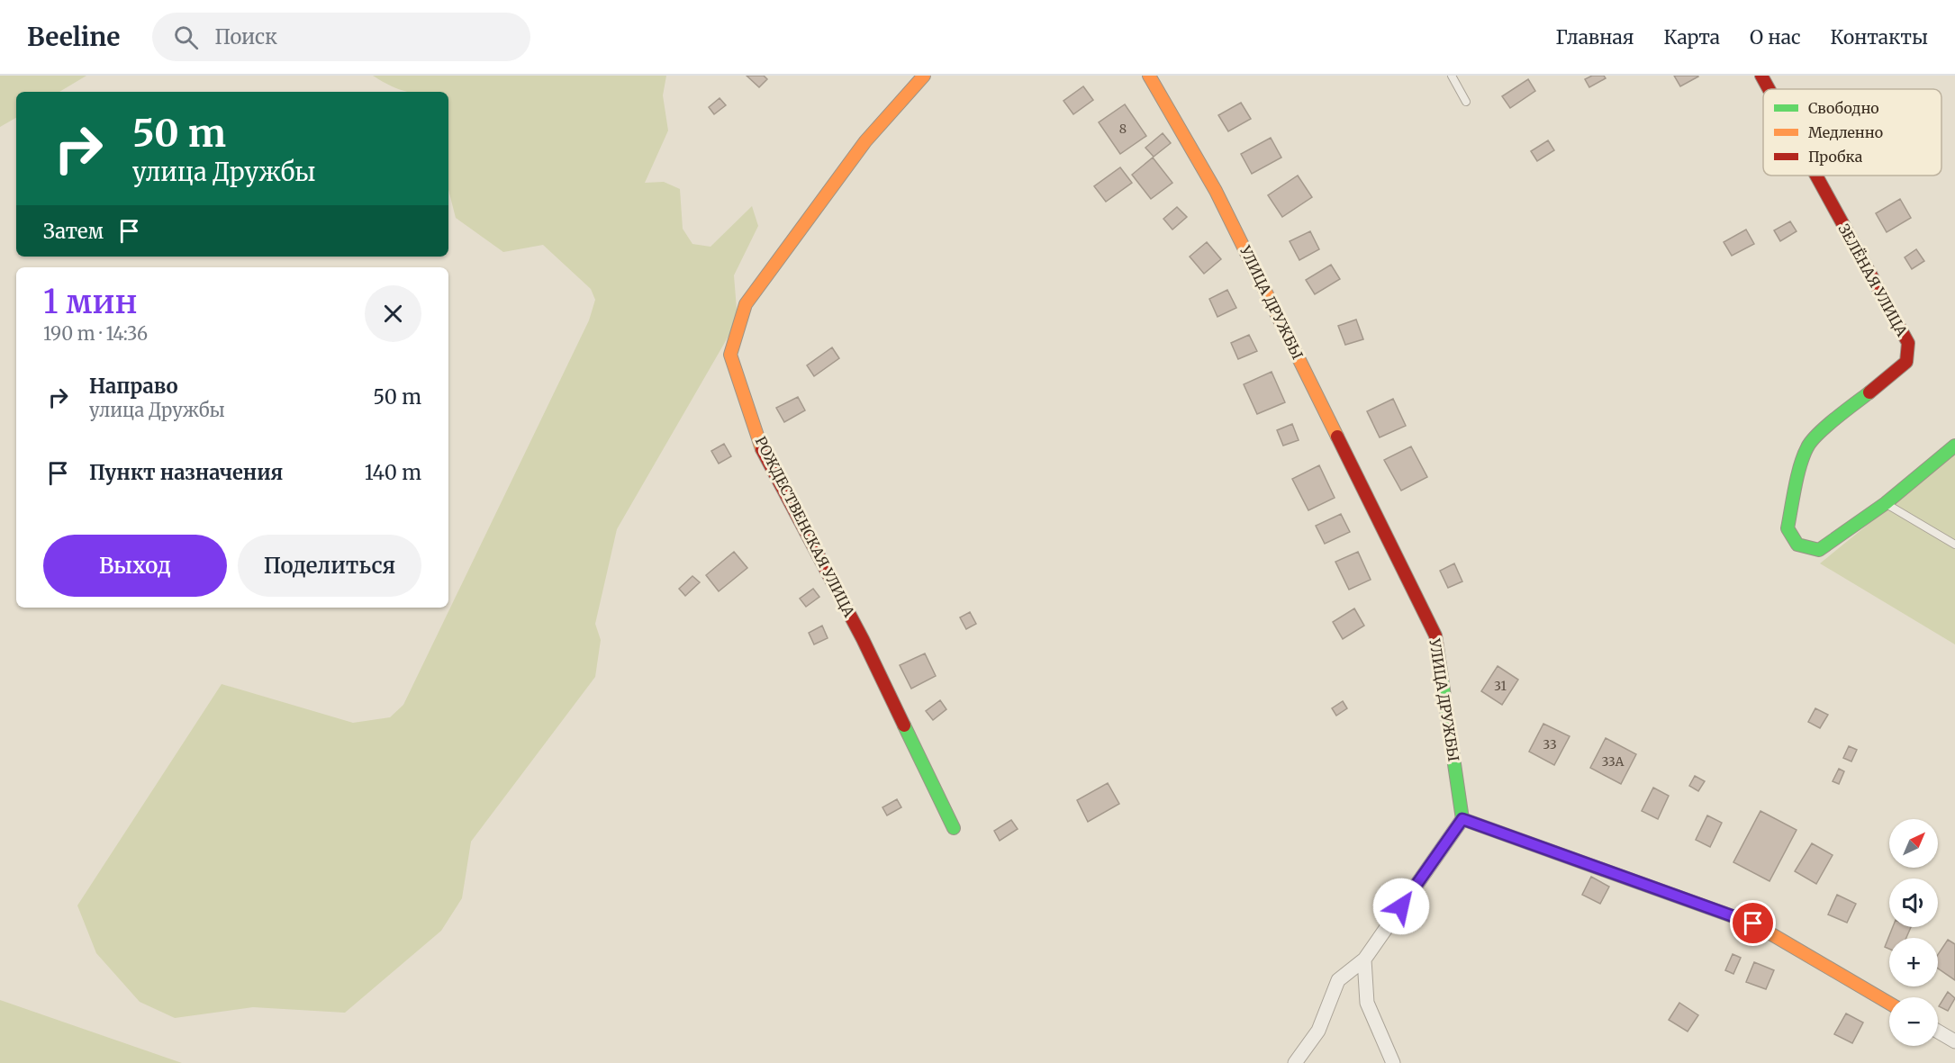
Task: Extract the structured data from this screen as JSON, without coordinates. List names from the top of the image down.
{
  "streets": {
    "street": ["ЗЕЛЁНАЯ УЛИЦА", "УЛИЦА ДРУЖБЫ", "РОЖДЕСТВЕНСКАЯ УЛИЦА"]
  },
  "house_numbers": [
    "8",
    "31",
    "33",
    "33А"
  ],
  "legend": ["Свободно", "Медленно", "Пробка"],
  "north": "top right",
  "page": {
    "header": "Beeline",
    "search": "Поиск",
    "nav": [
      "Главная",
      "Карта",
      "О нас",
      "Контакты"
    ],
    "turn": ["50 m", "улица Дружбы"],
    "then": "Затем",
    "heading": ["1 мин", "190 m · 14:36"],
    "list": [
      {
        "name": "Направо",
        "note": "улица Дружбы",
        "value": "50 m"
      },
      {
        "name": "Пункт назначения",
        "value": "140 m"
      }
    ],
    "buttons": ["Выход", "Поделиться"],
    "map_buttons": ["+", "−"]
  }
}
